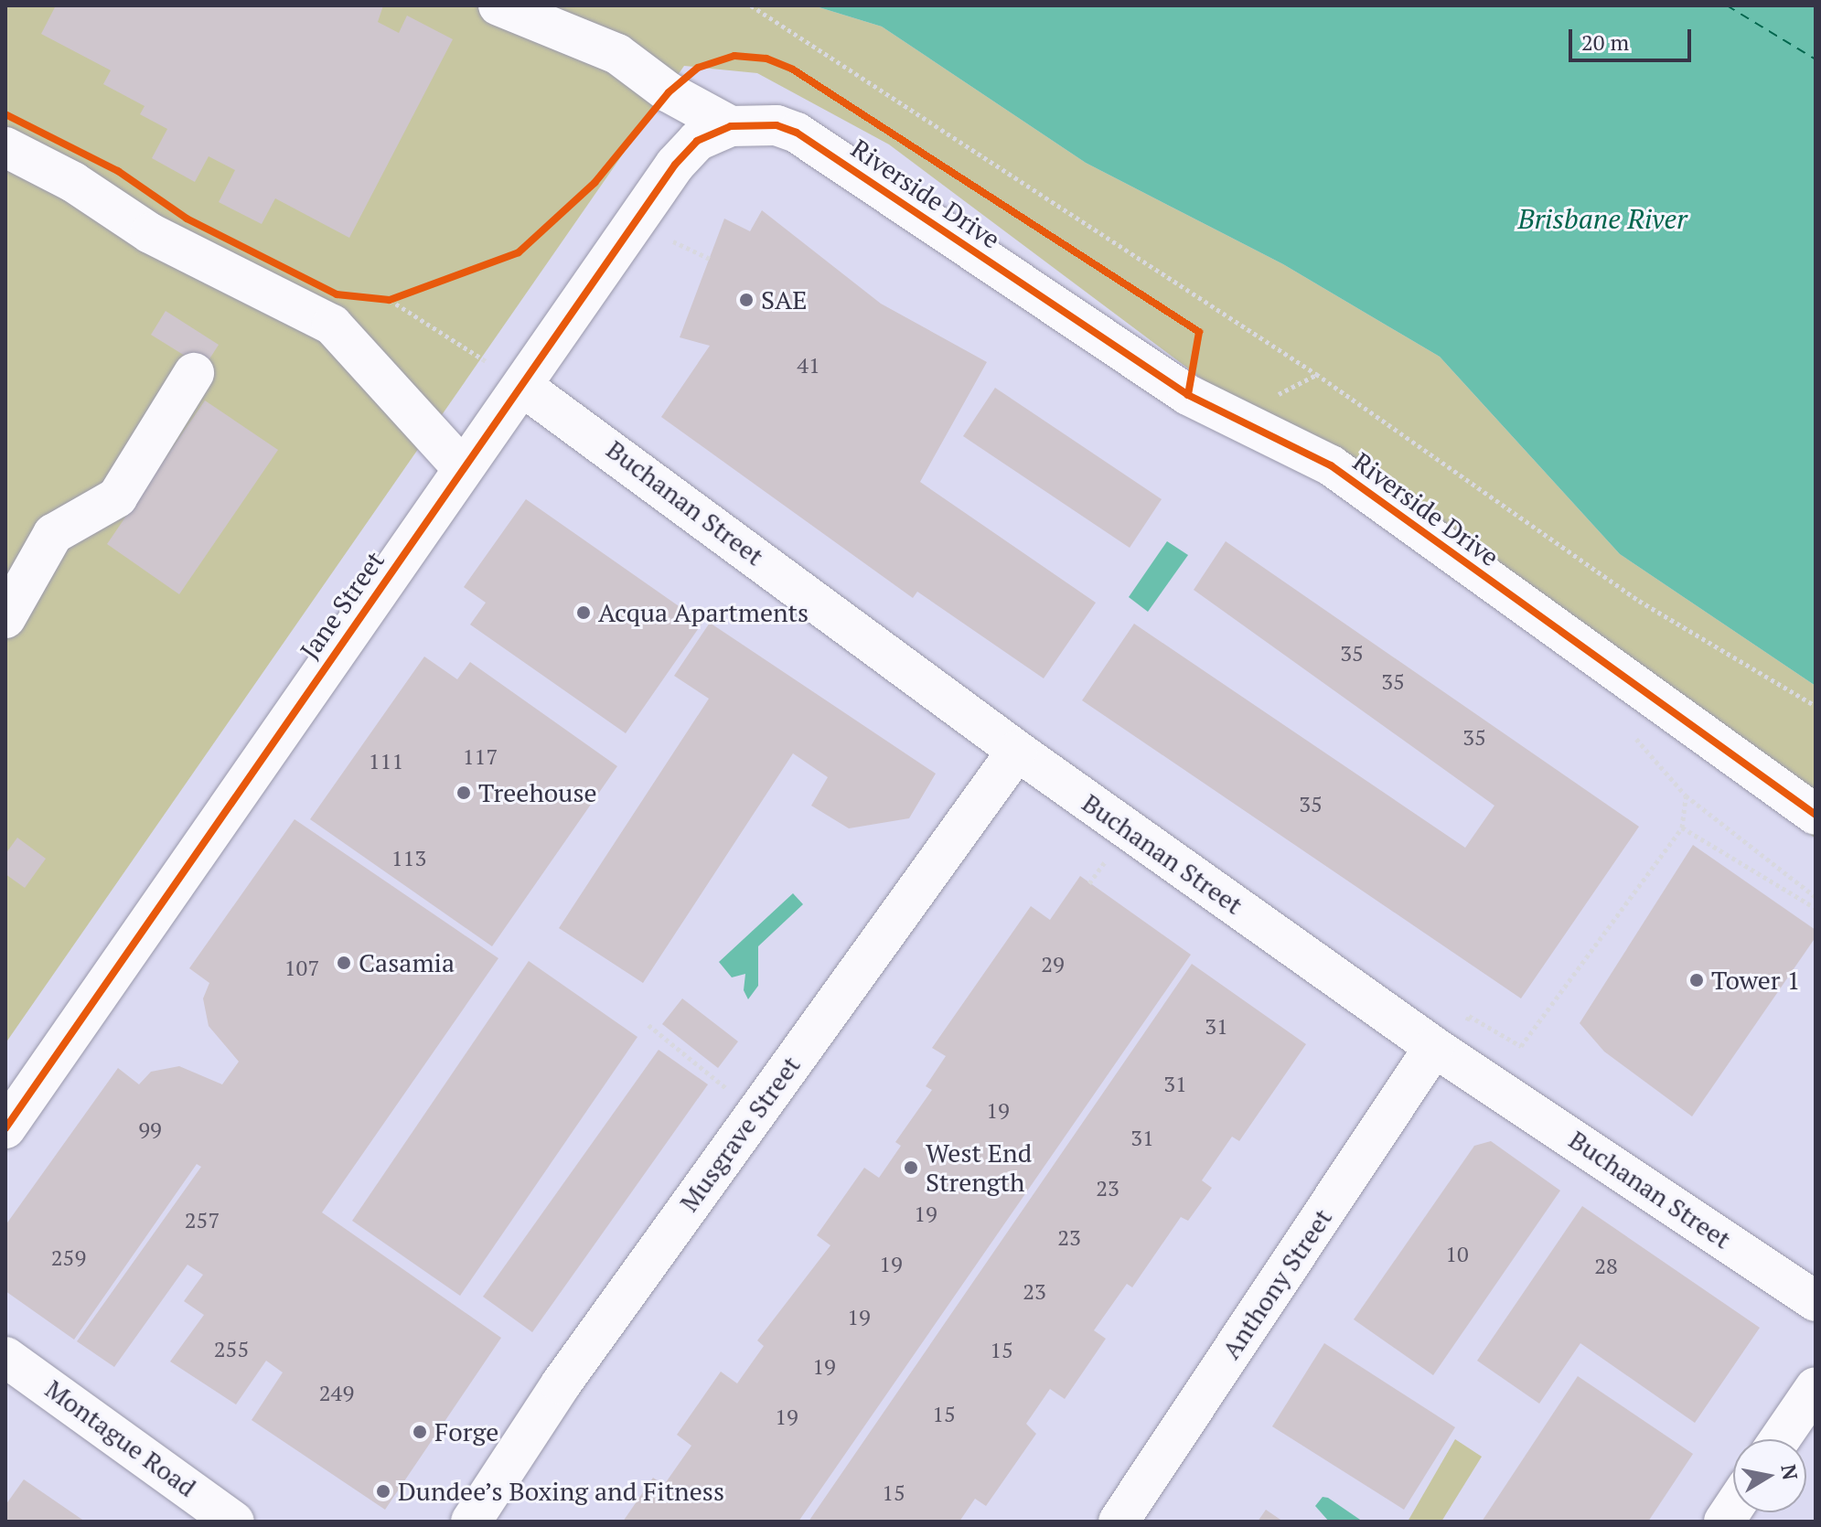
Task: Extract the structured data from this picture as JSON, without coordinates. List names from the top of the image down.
{
  "streets": {
    "street": [
      "Riverside Drive",
      "Buchanan Street",
      "Jane Street",
      "Musgrave Street",
      "Anthony Street",
      "Montague Road"
    ]
  },
  "crossings": [
    ["Riverside Drive", "Jane Street"],
    ["Buchanan Street", "Jane Street"],
    ["Buchanan Street", "Musgrave Street"],
    ["Buchanan Street", "Anthony Street"]
  ],
  "water": ["Brisbane River"],
  "places": [
    "SAE",
    "Acqua Apartments",
    "Treehouse",
    "Casamia",
    "Tower 1",
    "West End Strength",
    "Forge",
    "Dundee’s Boxing and Fitness"
  ],
  "house_numbers": [
    "41",
    "35",
    "35",
    "35",
    "117",
    "111",
    "35",
    "113",
    "29",
    "107",
    "31",
    "31",
    "19",
    "99",
    "31",
    "23",
    "19",
    "257",
    "23",
    "10",
    "259",
    "19",
    "28",
    "23",
    "19",
    "255",
    "15",
    "19",
    "249",
    "15",
    "19",
    "15"
  ],
  "scale_bar": "20 m",
  "north": "right"
}
